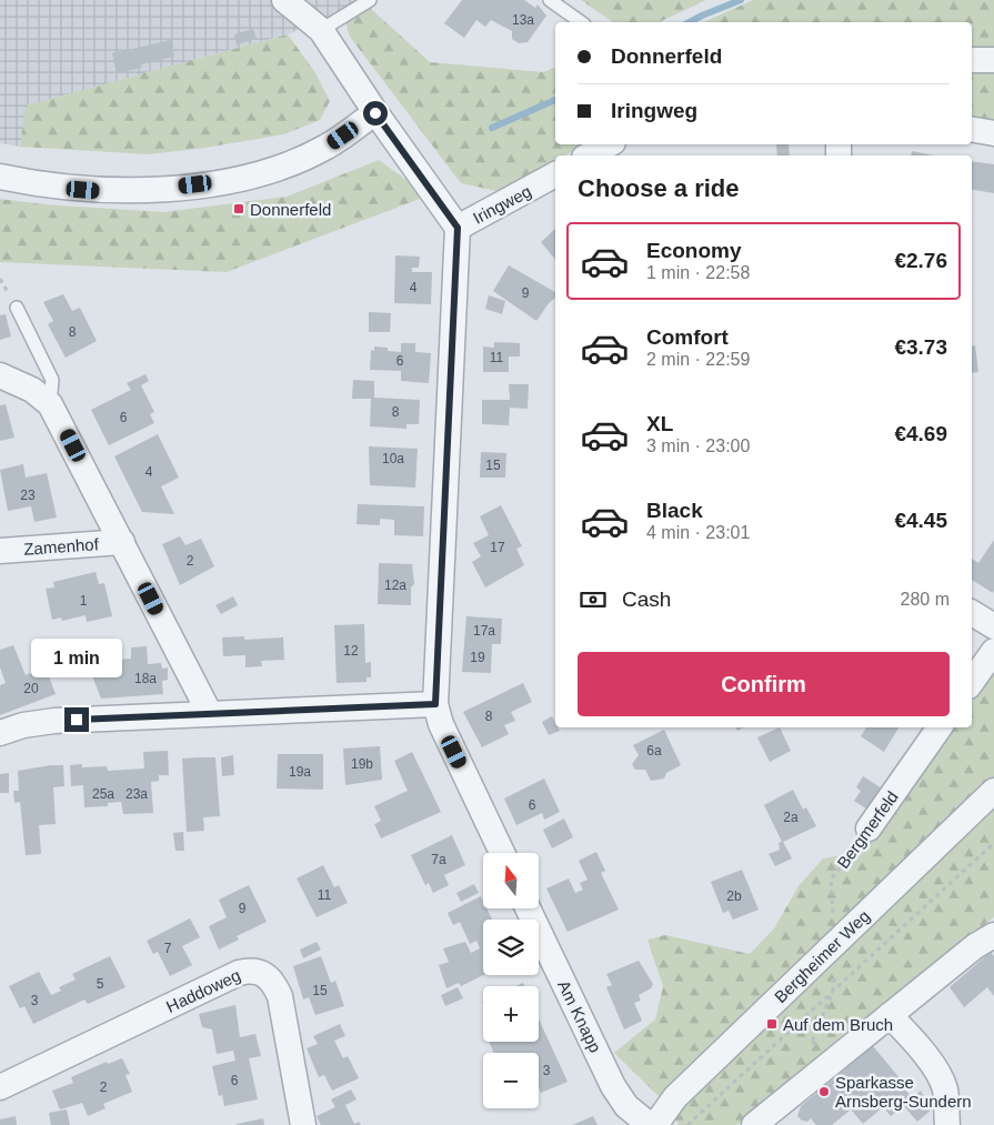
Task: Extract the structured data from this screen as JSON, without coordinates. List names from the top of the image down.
{
  "streets": {
    "street": [
      "Iringweg",
      "Zamenhof",
      "Bergmerfeld",
      "Bergheimer Weg",
      "Haddoweg",
      "Am Knapp"
    ]
  },
  "crossings": [
    ["Bergmerfeld", "Bergheimer Weg"]
  ],
  "places": {
    "transit": ["Donnerfeld", "Auf dem Bruch"],
    "other": ["Sparkasse Arnsberg-Sundern"]
  },
  "house_numbers": [
    "13a",
    "4",
    "9",
    "8",
    "11",
    "6",
    "8",
    "6",
    "10a",
    "15",
    "4",
    "23",
    "17",
    "2",
    "12a",
    "1",
    "17a",
    "12",
    "19",
    "18a",
    "20",
    "8",
    "6a",
    "19b",
    "19a",
    "25a",
    "23a",
    "6",
    "2a",
    "7a",
    "11",
    "2b",
    "9",
    "7",
    "5",
    "15",
    "3",
    "3",
    "6",
    "2"
  ],
  "north": "top",
  "page": {
    "banner": ["Donnerfeld", "Iringweg"],
    "heading": "Choose a ride",
    "list": [
      {
        "name": "Economy",
        "note": "1 min · 22:58",
        "value": "€2.76"
      },
      {
        "name": "Comfort",
        "note": "2 min · 22:59",
        "value": "€3.73"
      },
      {
        "name": "XL",
        "note": "3 min · 23:00",
        "value": "€4.69"
      },
      {
        "name": "Black",
        "note": "4 min · 23:01",
        "value": "€4.45"
      }
    ],
    "pay": ["Cash", "280 m"],
    "bubble": "1 min",
    "buttons": "Confirm",
    "map_buttons": ["+", "−"]
  }
}
